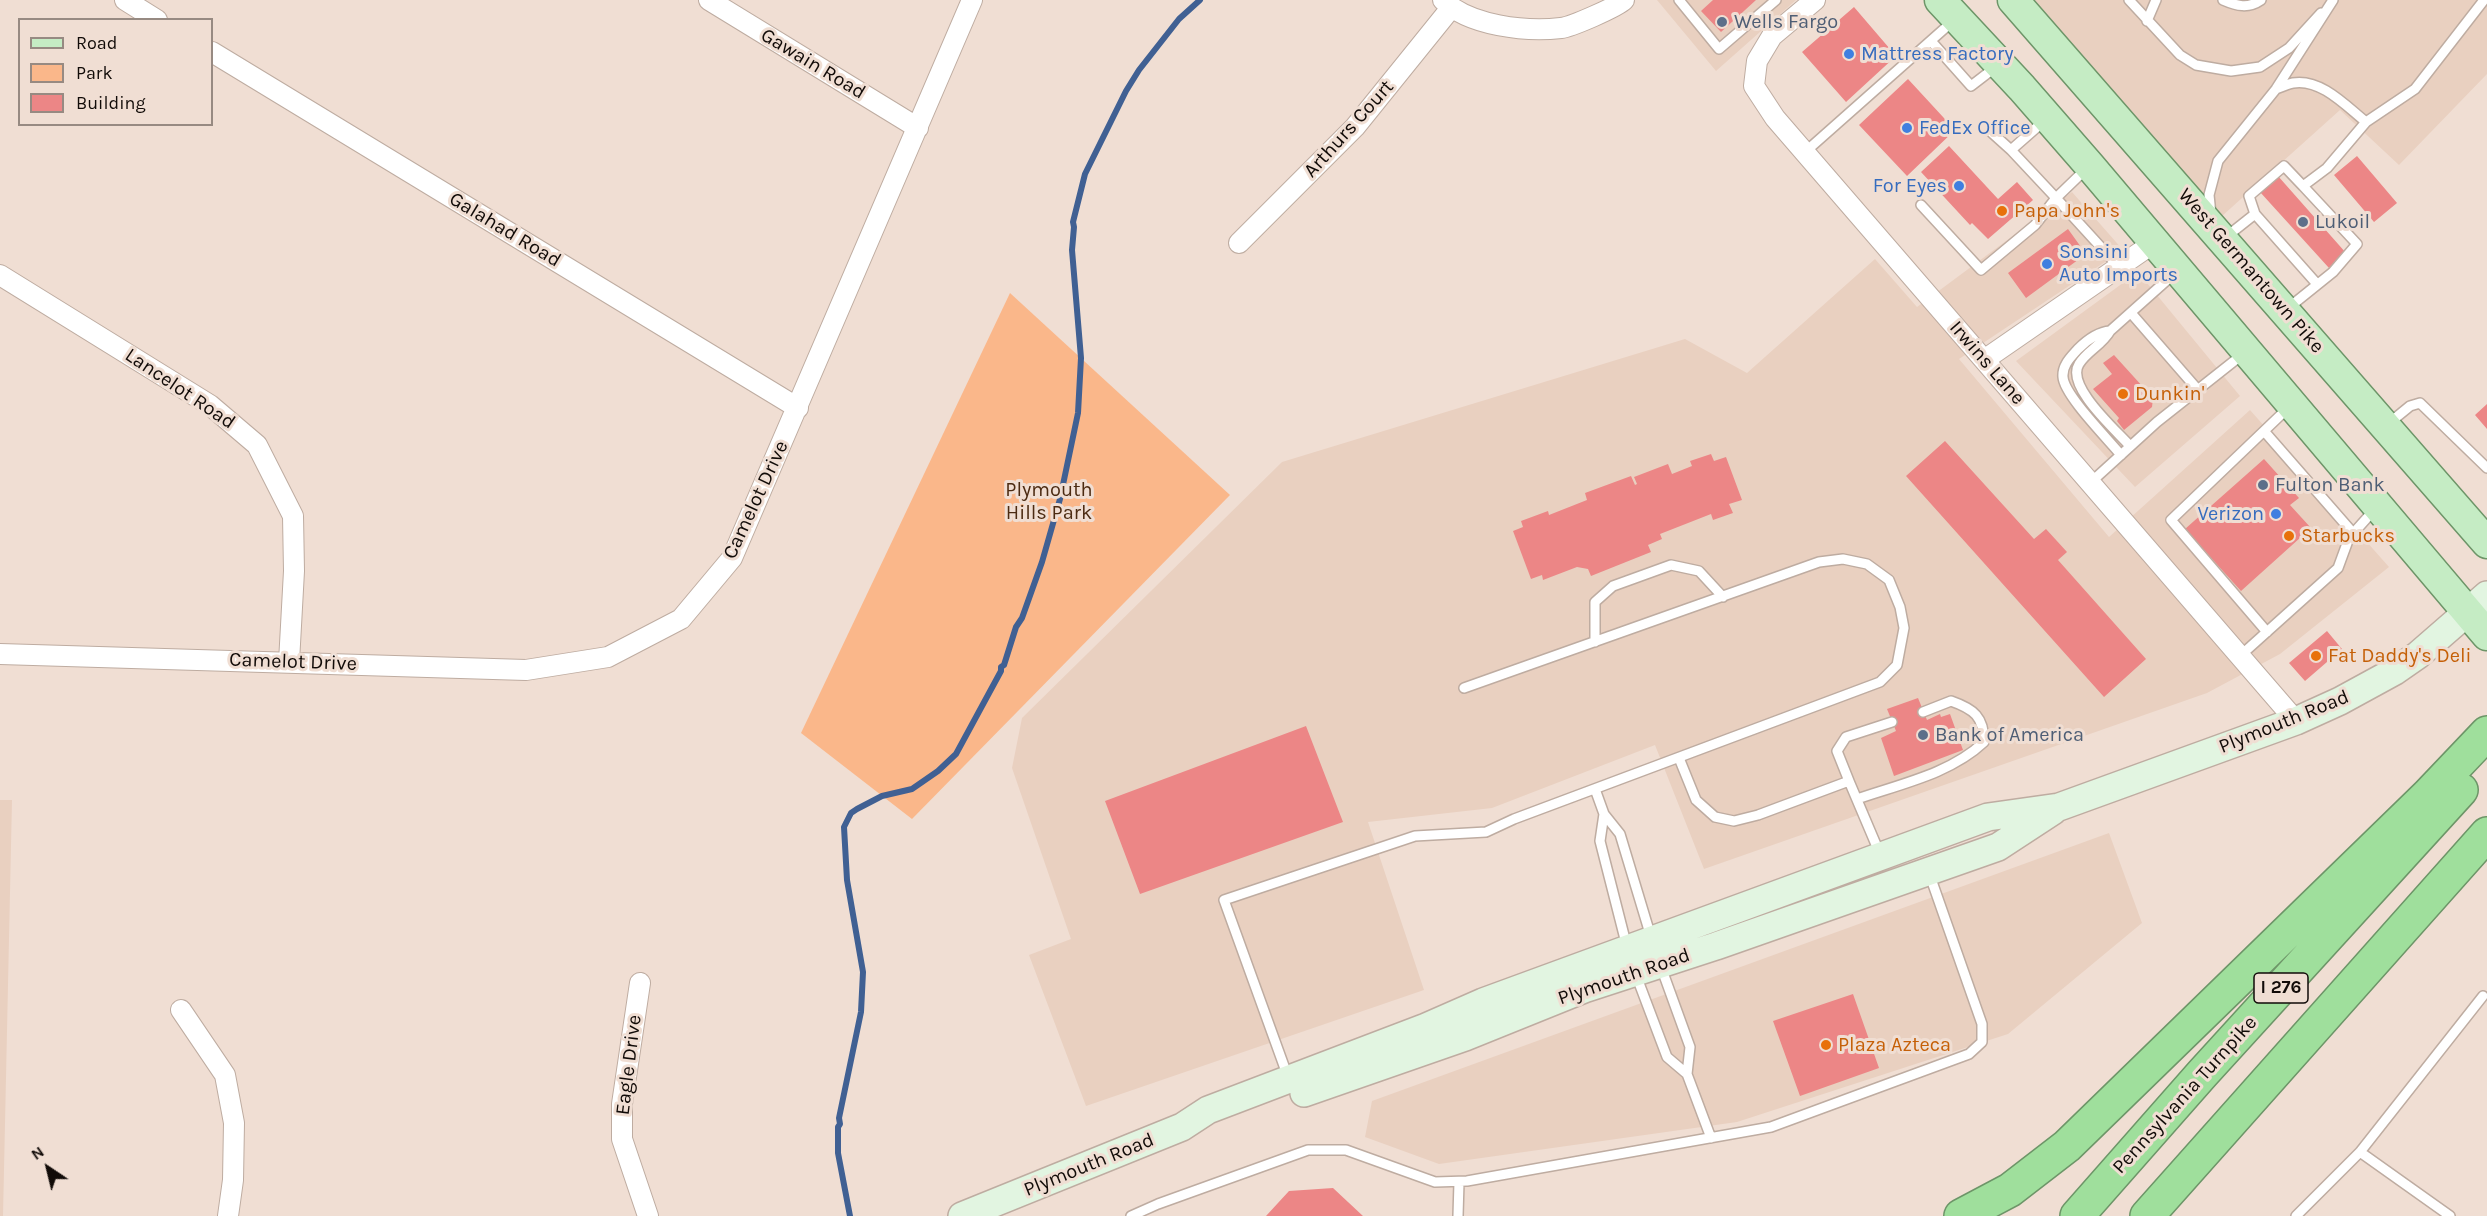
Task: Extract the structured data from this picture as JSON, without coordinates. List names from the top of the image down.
{
  "streets": {
    "highway": ["I 276", "Pennsylvania Turnpike"],
    "main road": ["West Germantown Pike", "Plymouth Road"],
    "street": [
      "Gawain Road",
      "Arthurs Court",
      "Galahad Road",
      "Irwins Lane",
      "Lancelot Road",
      "Camelot Drive",
      "Eagle Drive"
    ]
  },
  "crossings": [
    ["Gawain Road", "Camelot Drive"],
    ["Galahad Road", "Camelot Drive"],
    ["Irwins Lane", "Plymouth Road"],
    ["Lancelot Road", "Camelot Drive"]
  ],
  "parks": ["Plymouth Hills Park"],
  "places": [
    "Wells Fargo",
    "Mattress Factory",
    "FedEx Office",
    "For Eyes",
    "Papa John's",
    "Lukoil",
    "Sonsini Auto Imports",
    "Dunkin'",
    "Fulton Bank",
    "Verizon",
    "Starbucks",
    "Fat Daddy's Deli",
    "Bank of America",
    "Plaza Azteca"
  ],
  "legend": ["Road", "Park", "Building"],
  "north": "top left"
}
